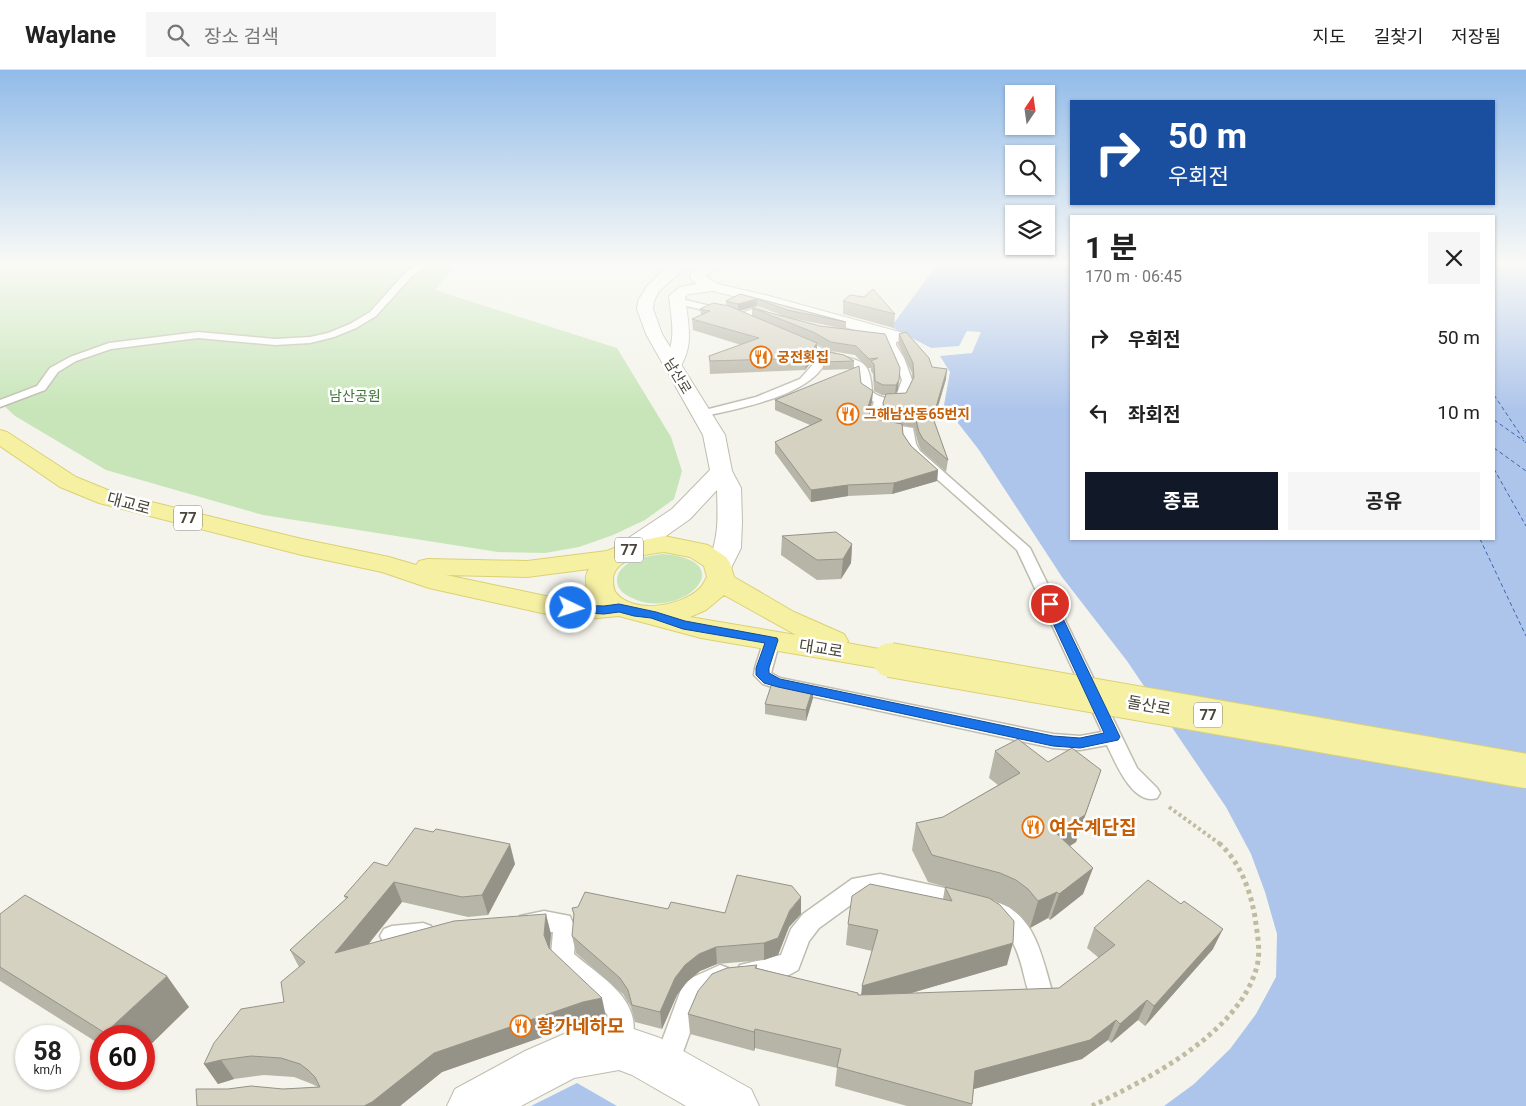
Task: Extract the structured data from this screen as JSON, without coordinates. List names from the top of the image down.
{
  "streets": {
    "main road": ["대교로", "77", "돌산로"],
    "street": ["남산로"]
  },
  "crossings": [
    ["남산로", "대교로"],
    ["대교로", "돌산로"]
  ],
  "parks": ["남산공원"],
  "places": {
    "restaurant": [
      "궁전횟집",
      "그해남산동65번지",
      "여수계단집",
      "황가네하모"
    ]
  },
  "north": "top",
  "page": {
    "header": "Waylane",
    "search": "장소 검색",
    "nav": ["지도", "길찾기", "저장됨"],
    "turn": ["50 m", "우회전"],
    "heading": ["1 분", "170 m · 06:45"],
    "list": [
      {
        "name": "우회전",
        "value": "50 m"
      },
      {
        "name": "좌회전",
        "value": "10 m"
      }
    ],
    "buttons": ["종료", "공유"],
    "speed": "58 km/h",
    "limit": "60"
  }
}
